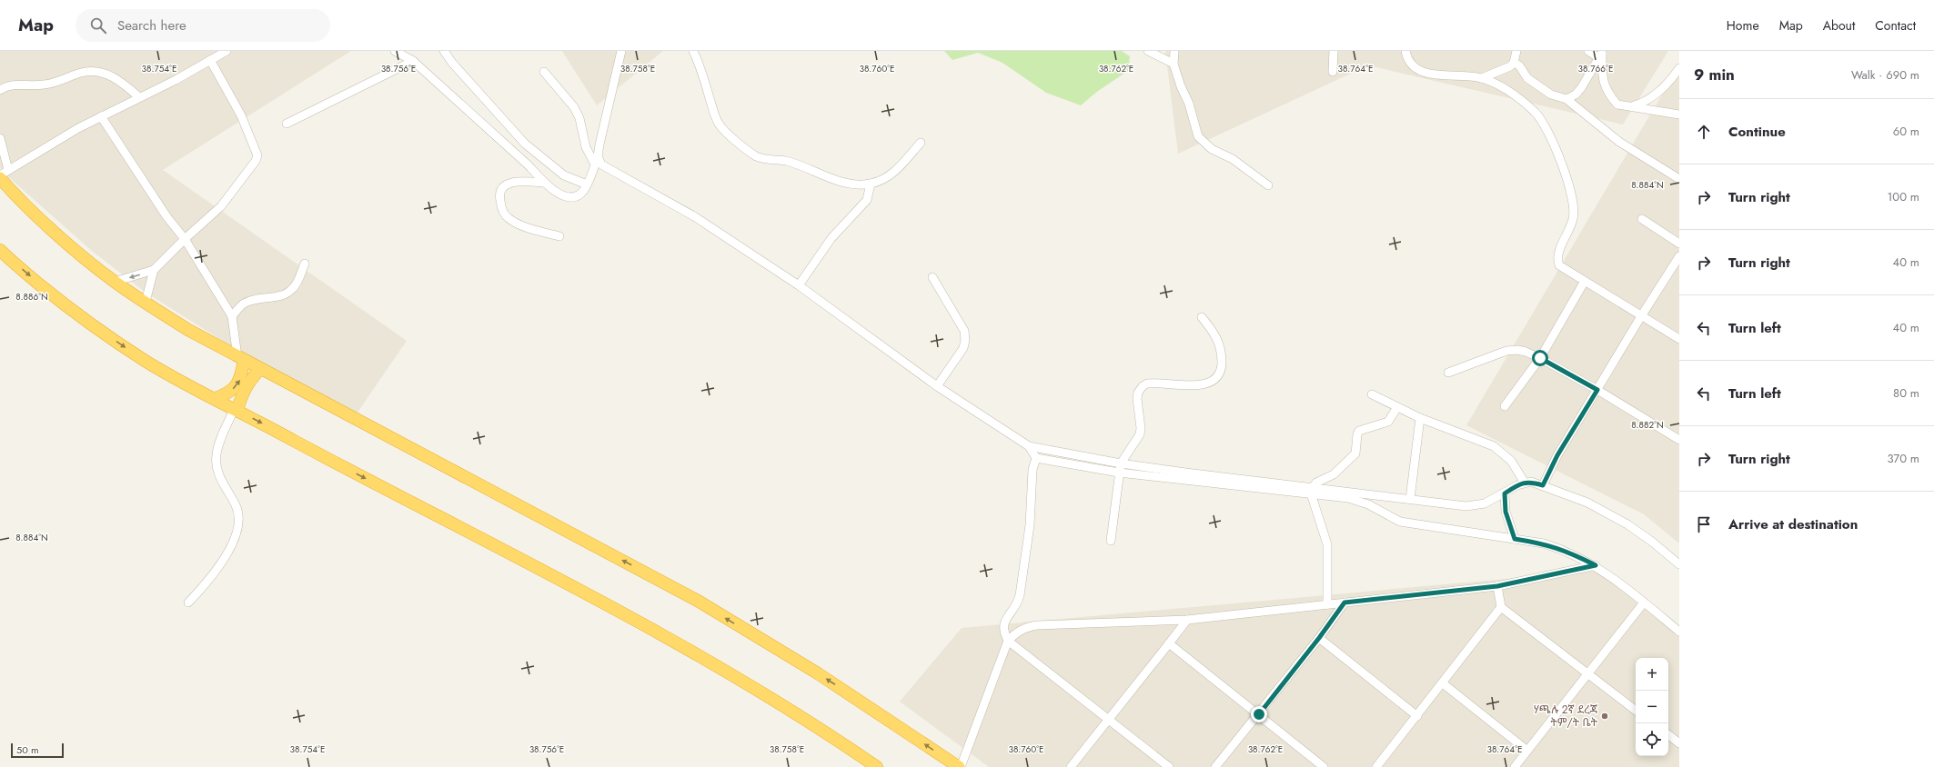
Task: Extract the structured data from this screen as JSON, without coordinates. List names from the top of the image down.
{
  "places": ["ሃጫሉ 2ኛ ደረጃ ትም/ት ቤት"],
  "scale_bar": "50 m",
  "page": {
    "header": "Map",
    "search": "Search here",
    "nav": [
      "Home",
      "Map",
      "About",
      "Contact"
    ],
    "heading": ["9 min", "Walk · 690 m"],
    "list": [
      ["Continue", "60 m"],
      ["Turn right", "100 m"],
      ["Turn right", "40 m"],
      ["Turn left", "40 m"],
      ["Turn left", "80 m"],
      ["Turn right", "370 m"],
      "Arrive at destination"
    ],
    "map_buttons": ["+", "−"],
    "scale": "50 m"
  },
  "coordinates": [
    "38.754°E",
    "38.756°E",
    "38.758°E",
    "38.760°E",
    "38.762°E",
    "38.764°E",
    "38.766°E",
    "8.884°N",
    "8.886°N",
    "8.882°N"
  ]
}
